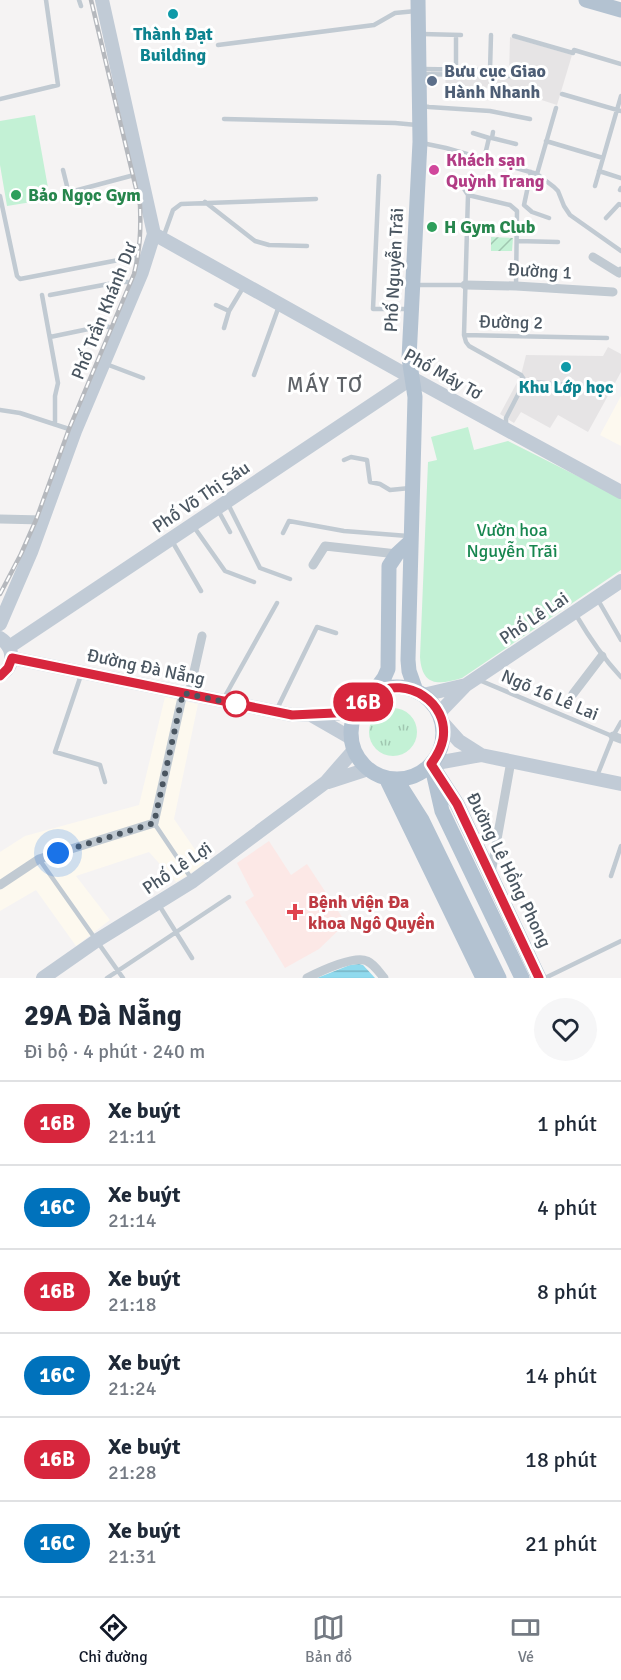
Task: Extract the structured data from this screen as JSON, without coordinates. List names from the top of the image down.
{
  "streets": {
    "main road": ["Phố Nguyễn Trãi", "Đường Lê Hồng Phong"],
    "street": [
      "Đường 1",
      "Phố Trần Khánh Dư",
      "Phố Máy Tơ",
      "Phố Võ Thị Sáu",
      "Phố Lê Lai",
      "Đường Đà Nẵng",
      "Phố Lê Lợi"
    ],
    "lane": ["Đường 2", "Ngõ 16 Lê Lai"]
  },
  "crossings": [
    ["Phố Nguyễn Trãi", "Phố Máy Tơ"],
    ["Phố Nguyễn Trãi", "Phố Võ Thị Sáu"],
    ["Phố Nguyễn Trãi", "Phố Lê Lai"],
    ["Phố Nguyễn Trãi", "Đường Đà Nẵng"],
    ["Phố Nguyễn Trãi", "Phố Lê Lợi"],
    ["Phố Nguyễn Trãi", "Đường Lê Hồng Phong"],
    ["Đường 1", "Đường 2"],
    ["Phố Trần Khánh Dư", "Phố Máy Tơ"],
    ["Phố Máy Tơ", "Phố Võ Thị Sáu"],
    ["Phố Võ Thị Sáu", "Đường Đà Nẵng"],
    ["Phố Lê Lai", "Đường Đà Nẵng"],
    ["Phố Lê Lai", "Ngõ 16 Lê Lai"],
    ["Phố Lê Lai", "Phố Lê Lợi"],
    ["Phố Lê Lai", "Đường Lê Hồng Phong"],
    ["Đường Đà Nẵng", "Phố Lê Lợi"],
    ["Đường Đà Nẵng", "Đường Lê Hồng Phong"],
    ["Phố Lê Lợi", "Đường Lê Hồng Phong"]
  ],
  "districts": ["MÁY TƠ"],
  "parks": ["Vườn hoa Nguyễn Trãi"],
  "places": {
    "other": [
      "Thành Đạt Building",
      "Bưu cục Giao Hành Nhanh",
      "Khách sạn Quỳnh Trang",
      "Bảo Ngọc Gym",
      "H Gym Club",
      "Khu Lớp học"
    ],
    "health": ["Bệnh viện Đa khoa Ngô Quyền"]
  },
  "lines": ["bus line 16B"],
  "page": {
    "on_map": "16B",
    "heading": ["29A Đà Nẵng", "Đi bộ · 4 phút · 240 m"],
    "list": [
      {
        "mark": "16B",
        "name": "Xe buýt",
        "note": "21:11",
        "value": "1 phút"
      },
      {
        "mark": "16C",
        "name": "Xe buýt",
        "note": "21:14",
        "value": "4 phút"
      },
      {
        "mark": "16B",
        "name": "Xe buýt",
        "note": "21:18",
        "value": "8 phút"
      },
      {
        "mark": "16C",
        "name": "Xe buýt",
        "note": "21:24",
        "value": "14 phút"
      },
      {
        "mark": "16B",
        "name": "Xe buýt",
        "note": "21:28",
        "value": "18 phút"
      },
      {
        "mark": "16C",
        "name": "Xe buýt",
        "note": "21:31",
        "value": "21 phút"
      }
    ],
    "tabs": ["Chỉ đường", "Bản đồ", "Vé"]
  }
}
